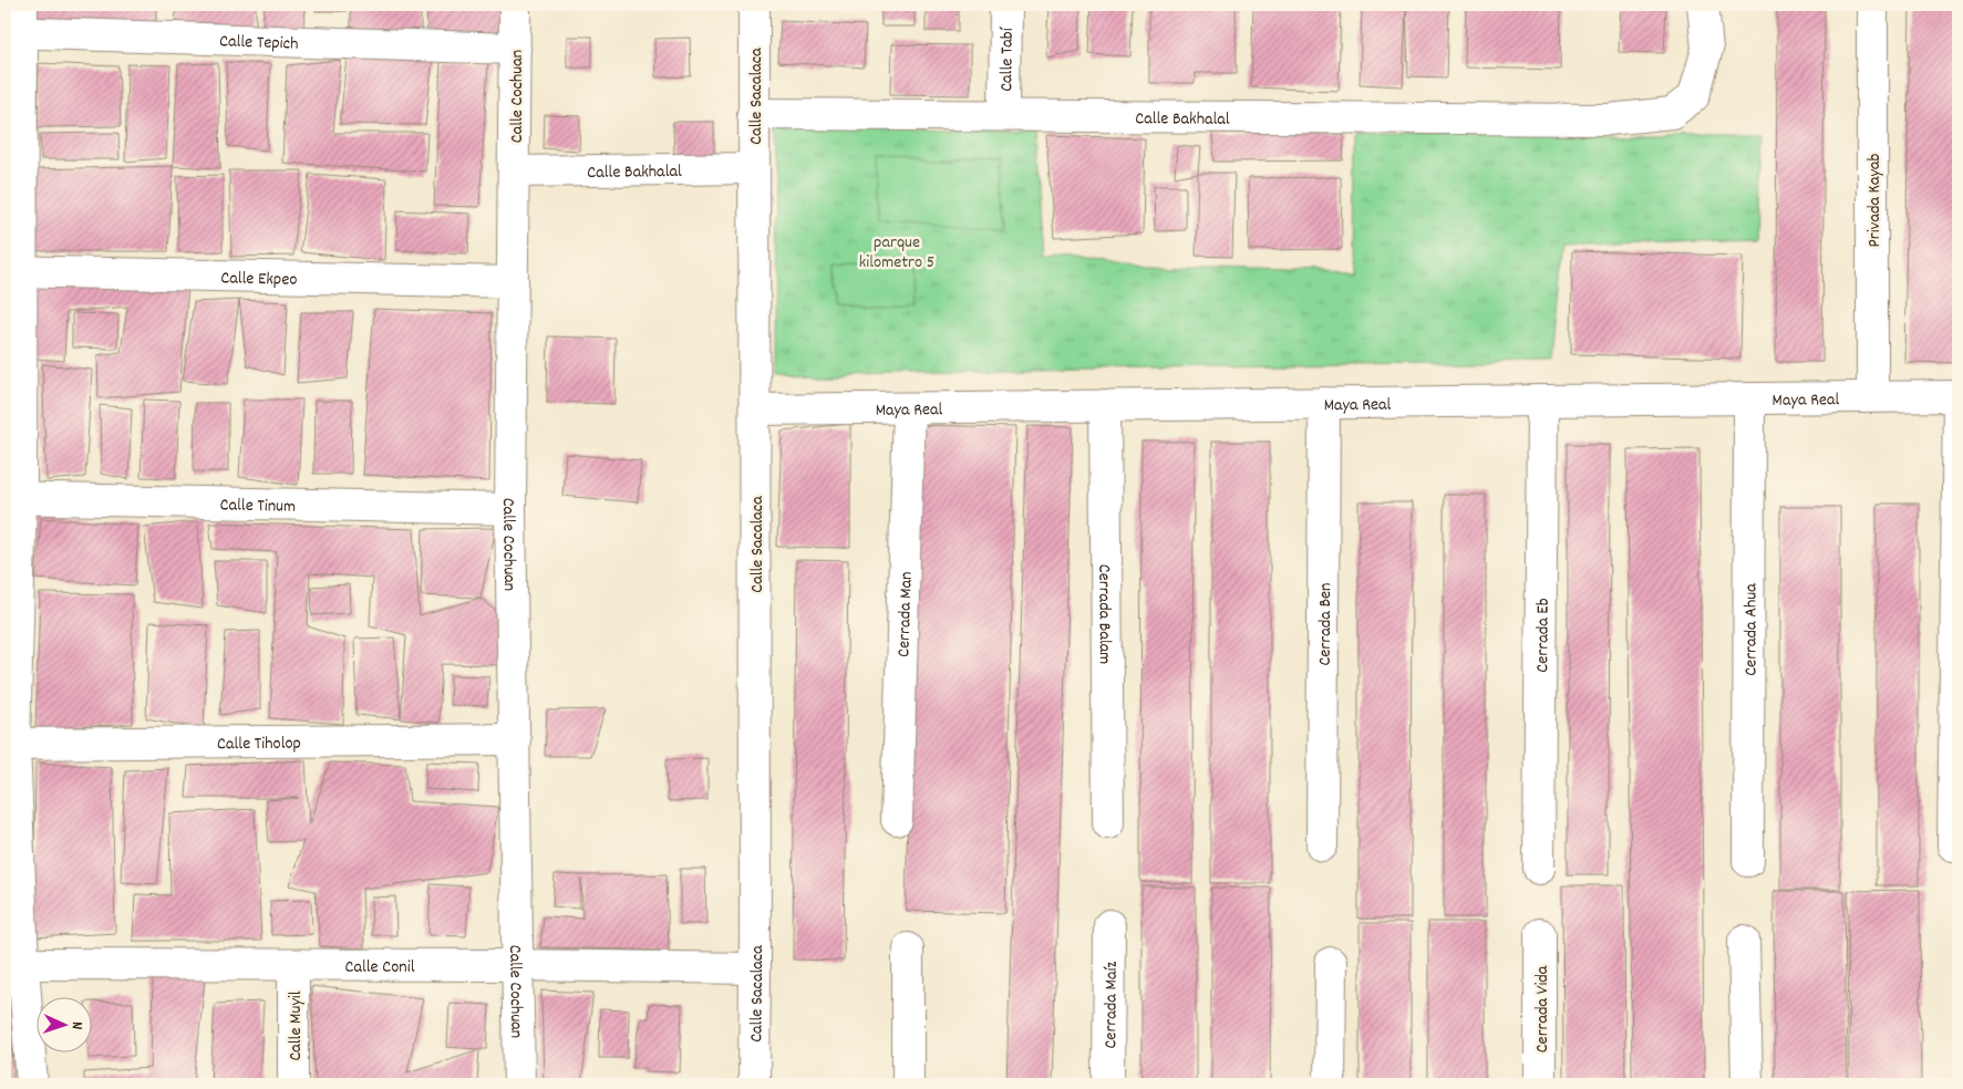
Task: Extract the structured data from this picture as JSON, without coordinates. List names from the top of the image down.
{
  "streets": {
    "street": [
      "Calle Tepich",
      "Calle Tabí",
      "Calle Cochuan",
      "Calle Sacalaca",
      "Calle Bakhalal",
      "Privada Kayab",
      "Calle Ekpeo",
      "Maya Real",
      "Calle Tinum",
      "Cerrada Man",
      "Cerrada Balam",
      "Cerrada Ben",
      "Cerrada Ahua",
      "Cerrada Eb",
      "Calle Tiholop",
      "Calle Conil",
      "Cerrada Maíz",
      "Cerrada Vida",
      "Calle Muyil"
    ]
  },
  "crossings": [
    ["Calle Tepich", "Calle Cochuan"],
    ["Calle Tabí", "Calle Bakhalal"],
    ["Calle Cochuan", "Calle Bakhalal"],
    ["Calle Cochuan", "Calle Ekpeo"],
    ["Calle Cochuan", "Calle Tinum"],
    ["Calle Cochuan", "Calle Tiholop"],
    ["Calle Cochuan", "Calle Conil"],
    ["Calle Sacalaca", "Calle Bakhalal"],
    ["Calle Sacalaca", "Maya Real"],
    ["Calle Sacalaca", "Calle Conil"],
    ["Privada Kayab", "Maya Real"],
    ["Maya Real", "Cerrada Man"],
    ["Maya Real", "Cerrada Balam"],
    ["Maya Real", "Cerrada Ben"],
    ["Maya Real", "Cerrada Ahua"],
    ["Maya Real", "Cerrada Eb"],
    ["Calle Conil", "Calle Muyil"]
  ],
  "parks": ["parque kilometro 5"],
  "north": "right"
}
